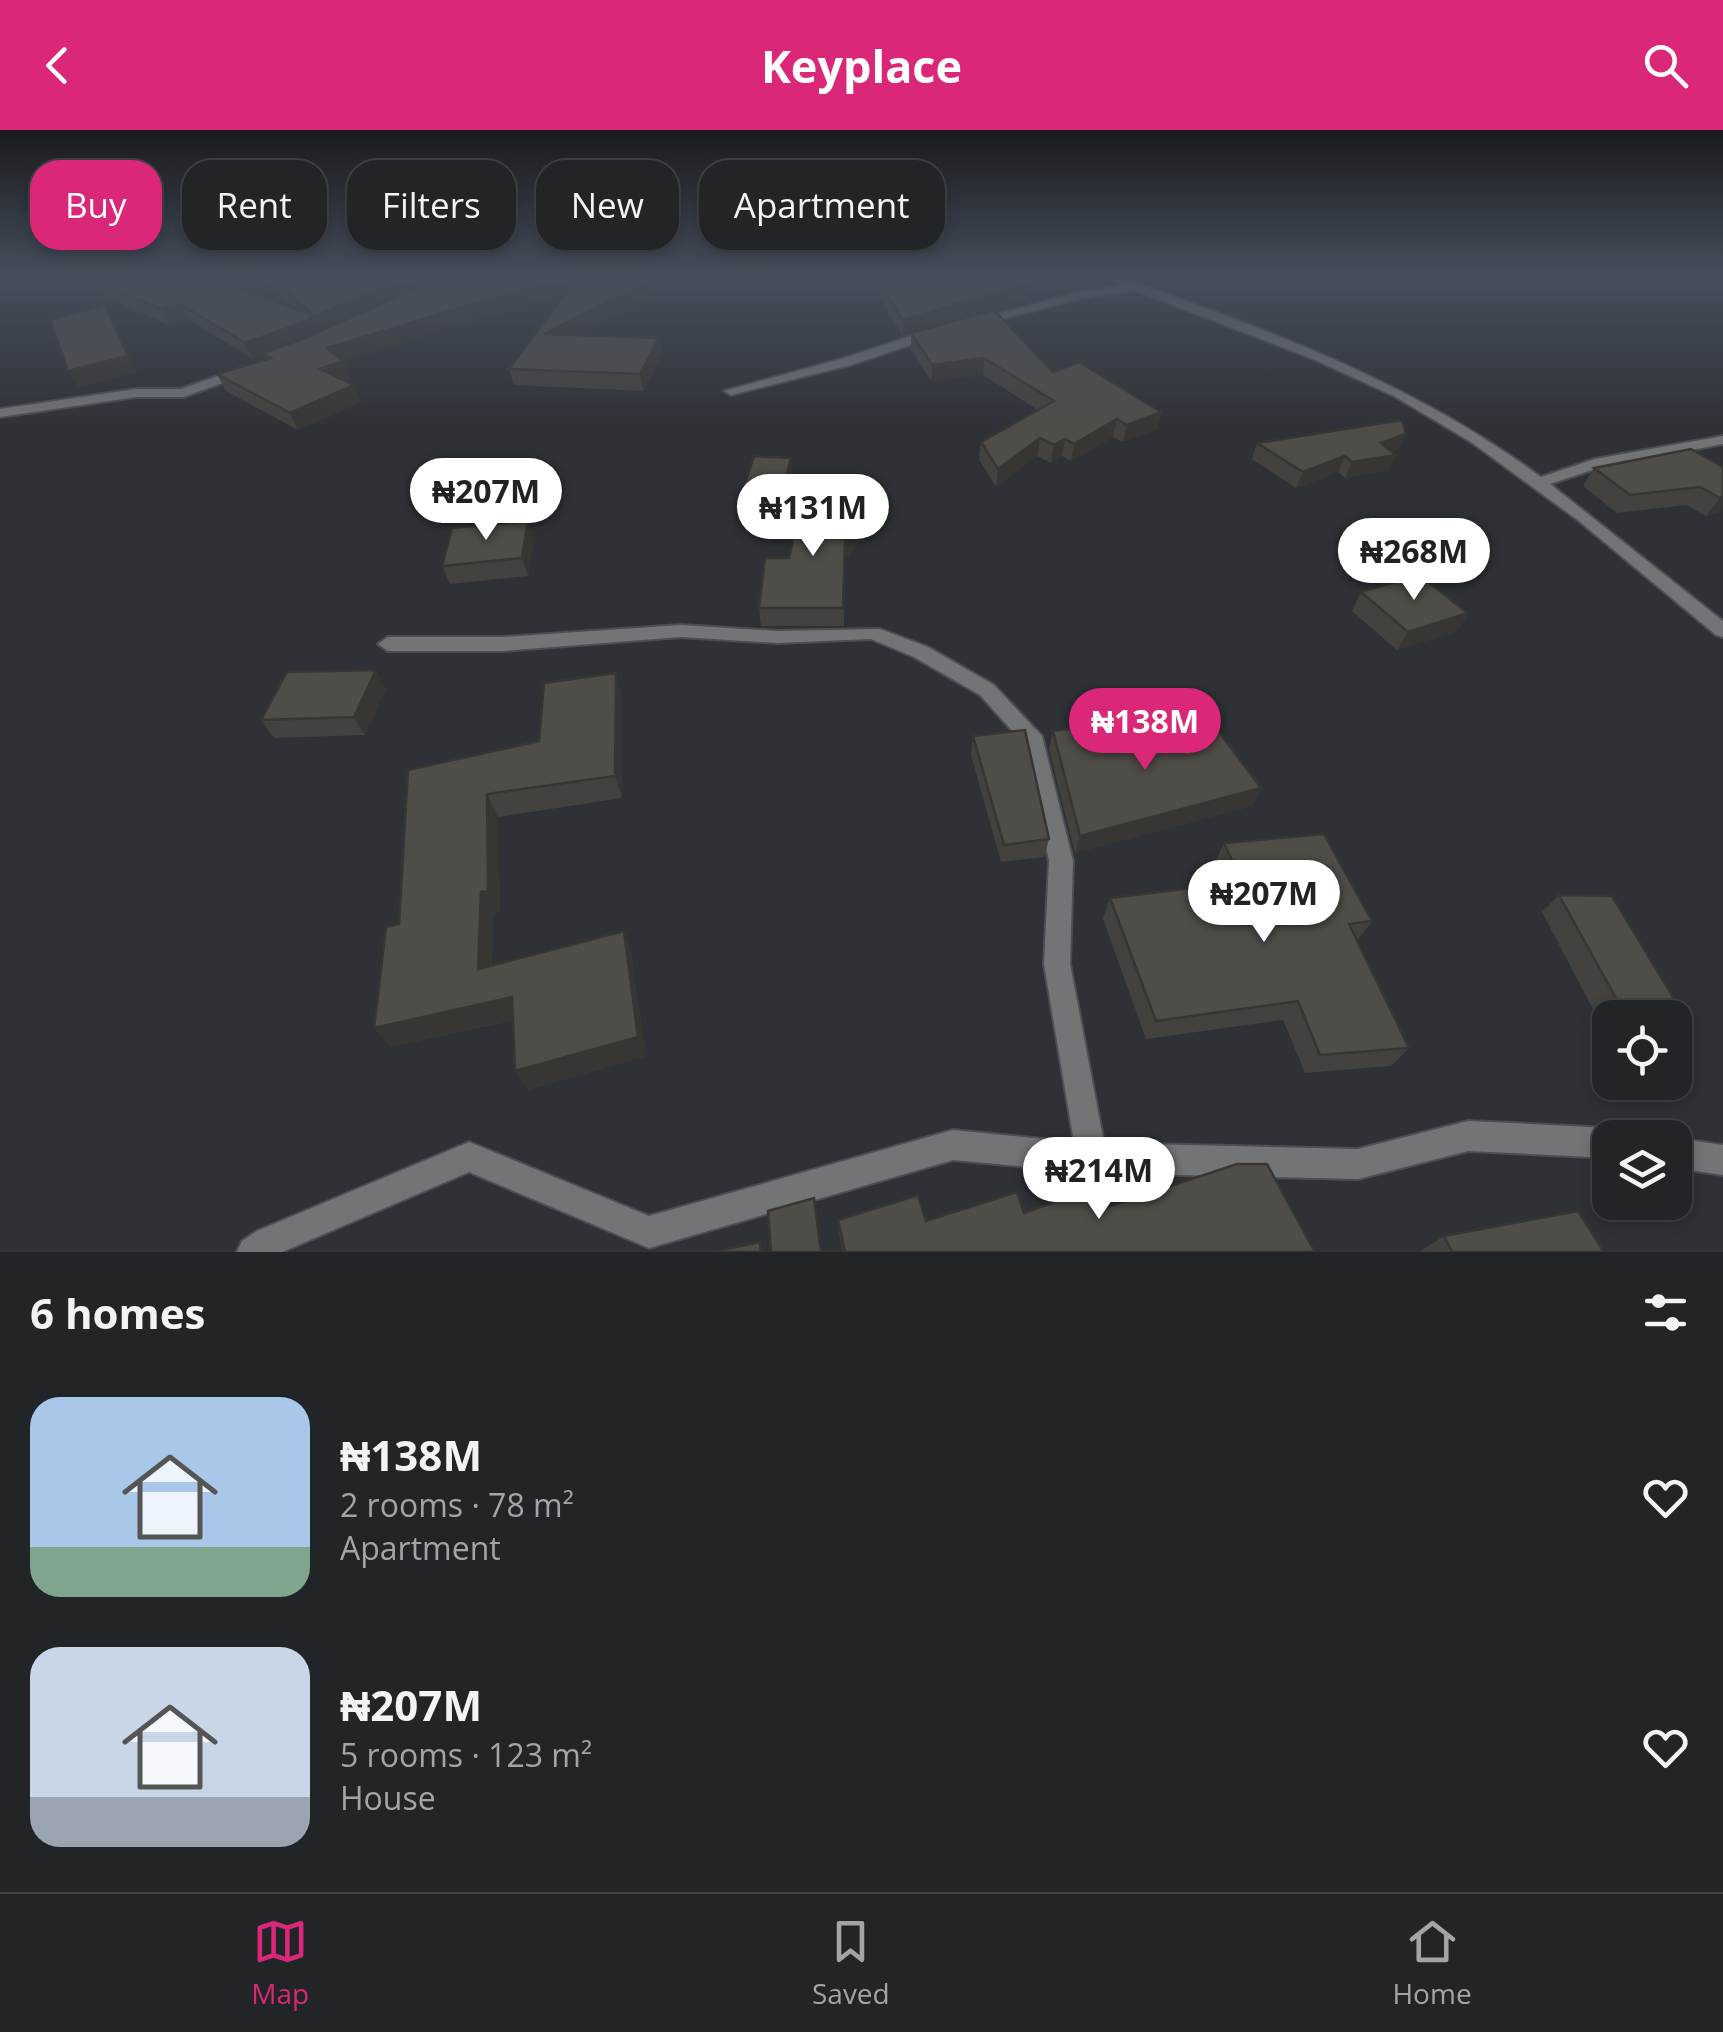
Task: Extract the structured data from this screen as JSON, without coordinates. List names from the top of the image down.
{
  "page": {
    "header": "Keyplace",
    "chip": [
      "Buy",
      "Rent",
      "Filters",
      "New",
      "Apartment"
    ],
    "price": [
      "₦207M",
      "₦131M",
      "₦268M",
      "₦138M",
      "₦207M",
      "₦214M"
    ],
    "heading": "6 homes",
    "list": [
      {
        "name": "₦138M",
        "note": "2 rooms · 78 m² · Apartment"
      },
      {
        "name": "₦207M",
        "note": "5 rooms · 123 m² · House"
      }
    ],
    "tabs": ["Map", "Saved", "Home"]
  }
}
